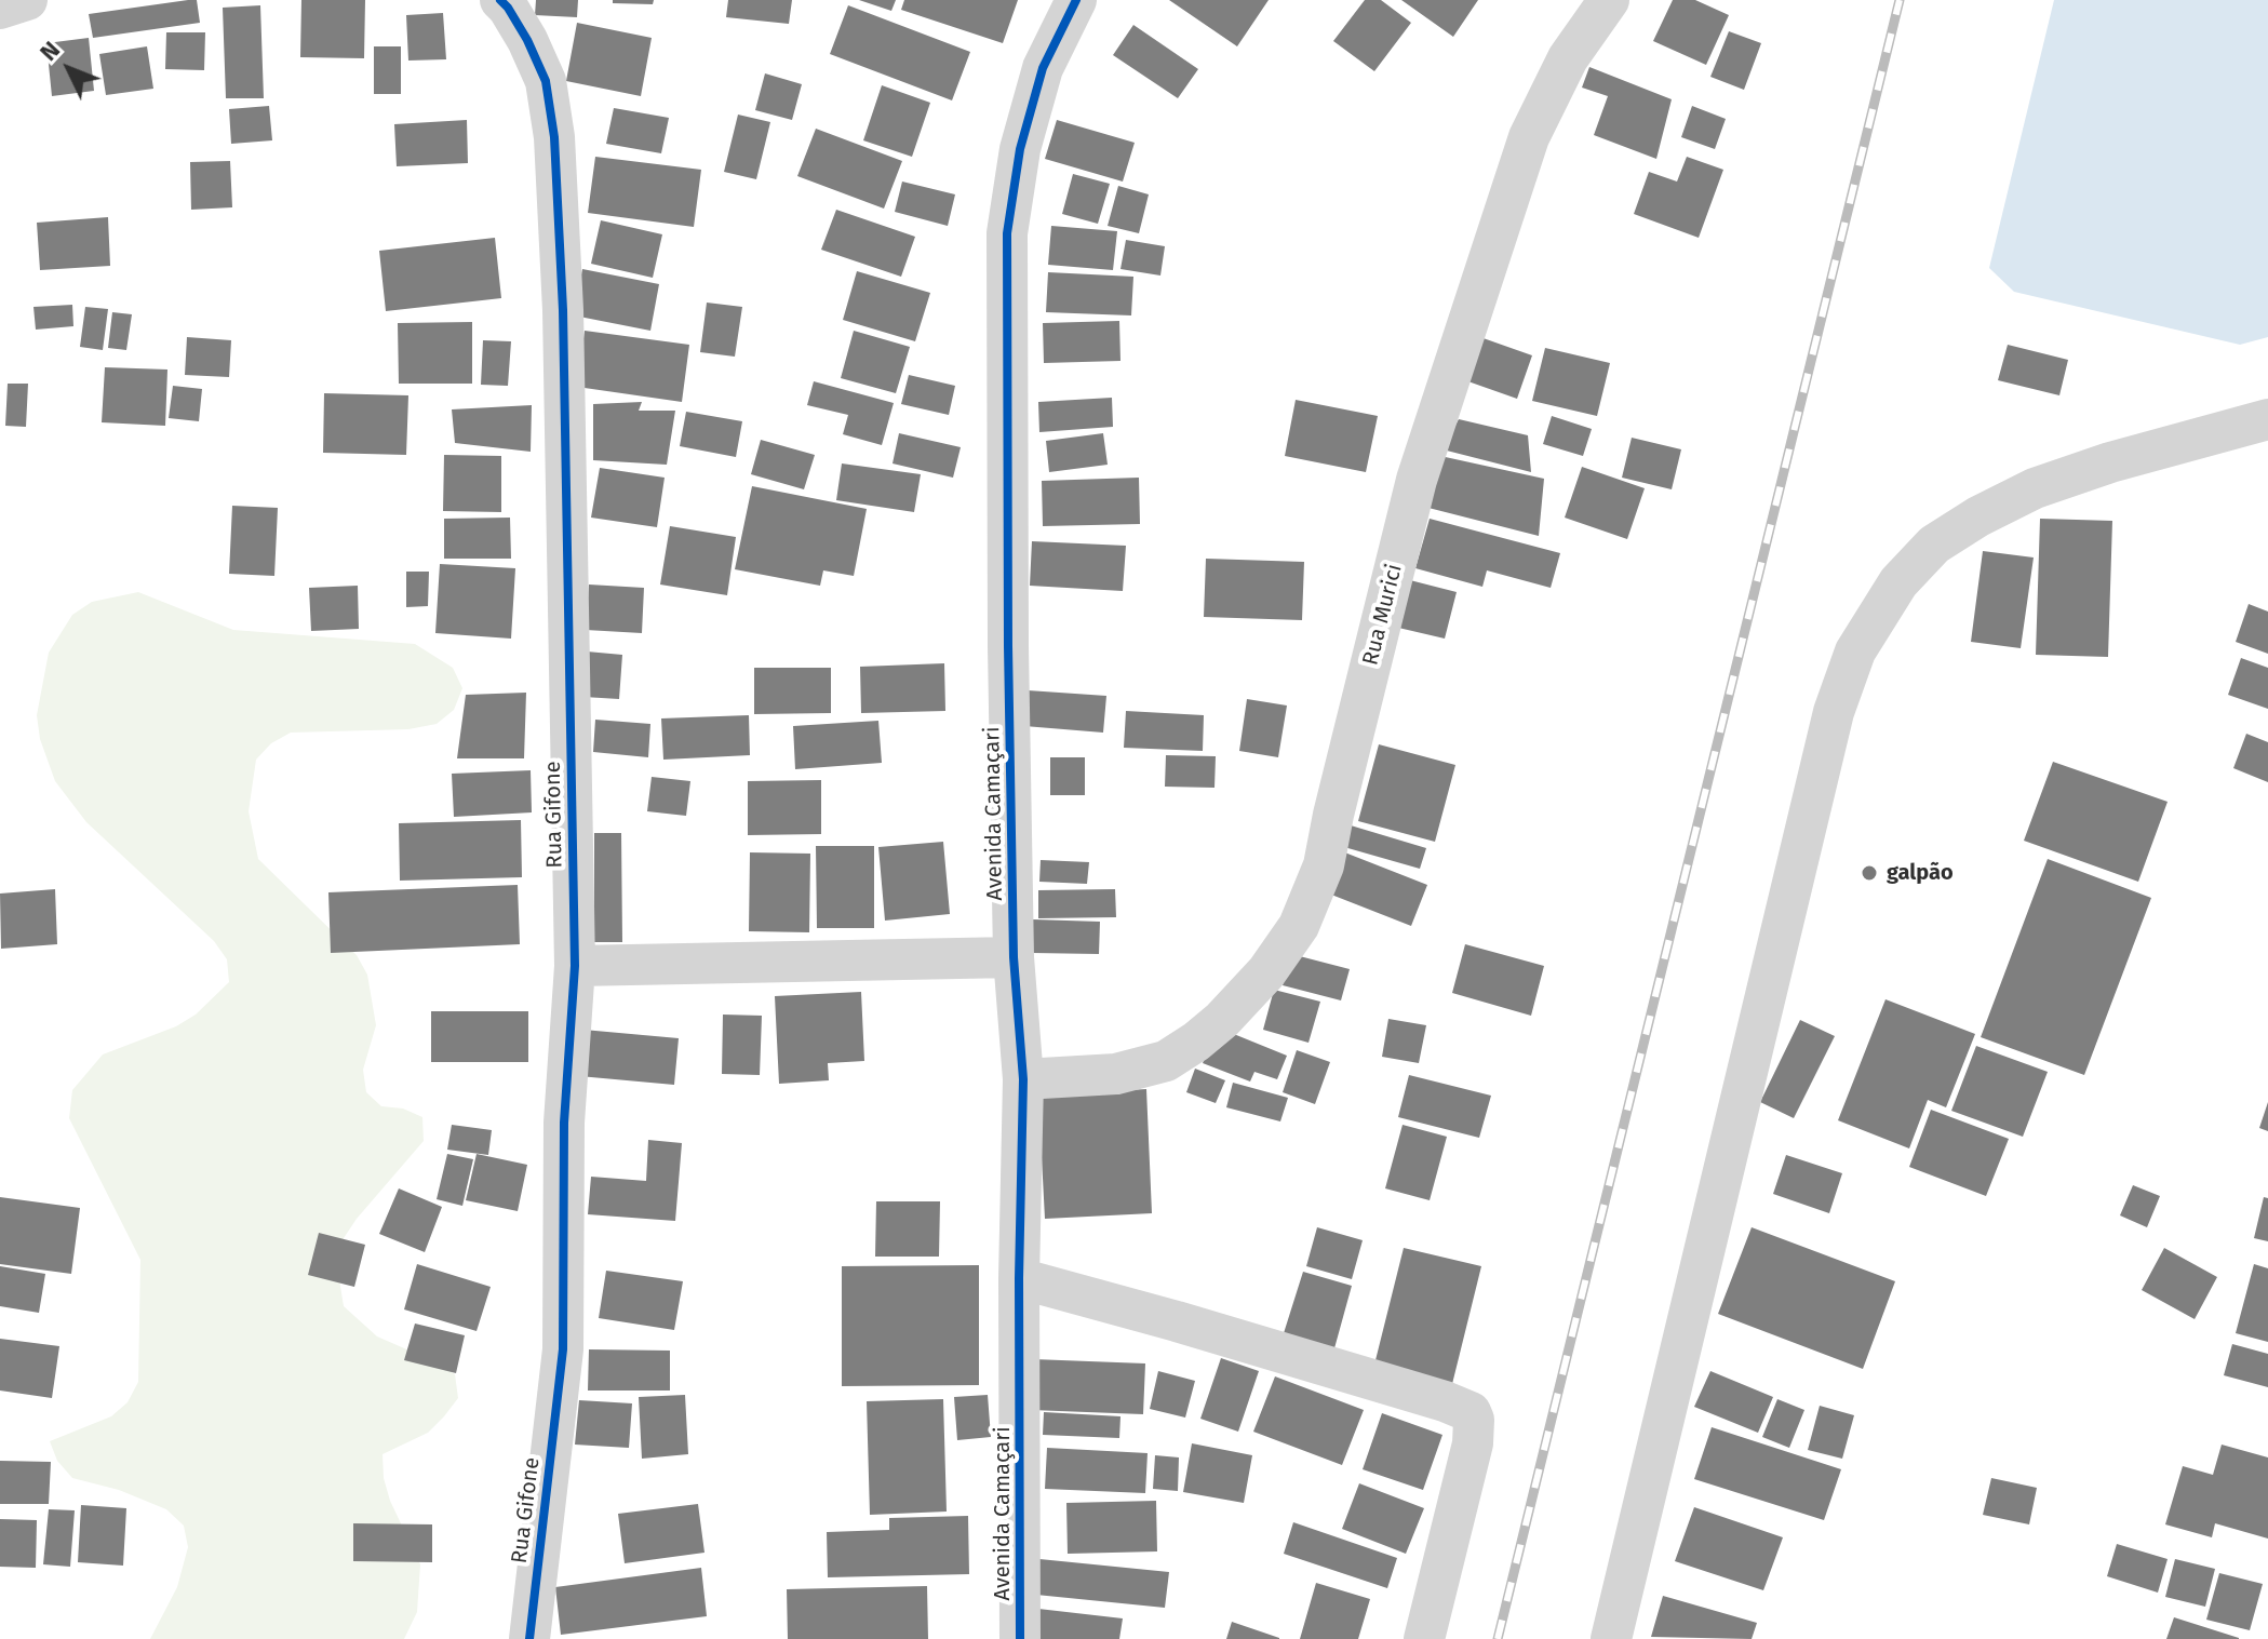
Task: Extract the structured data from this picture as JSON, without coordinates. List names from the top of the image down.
{
  "streets": {
    "street": ["Rua Murici", "Avenida Camaçari", "Rua Gifone"]
  },
  "crossings": [
    ["Rua Murici", "Avenida Camaçari"]
  ],
  "places": ["galpão"],
  "north": "top left"
}
